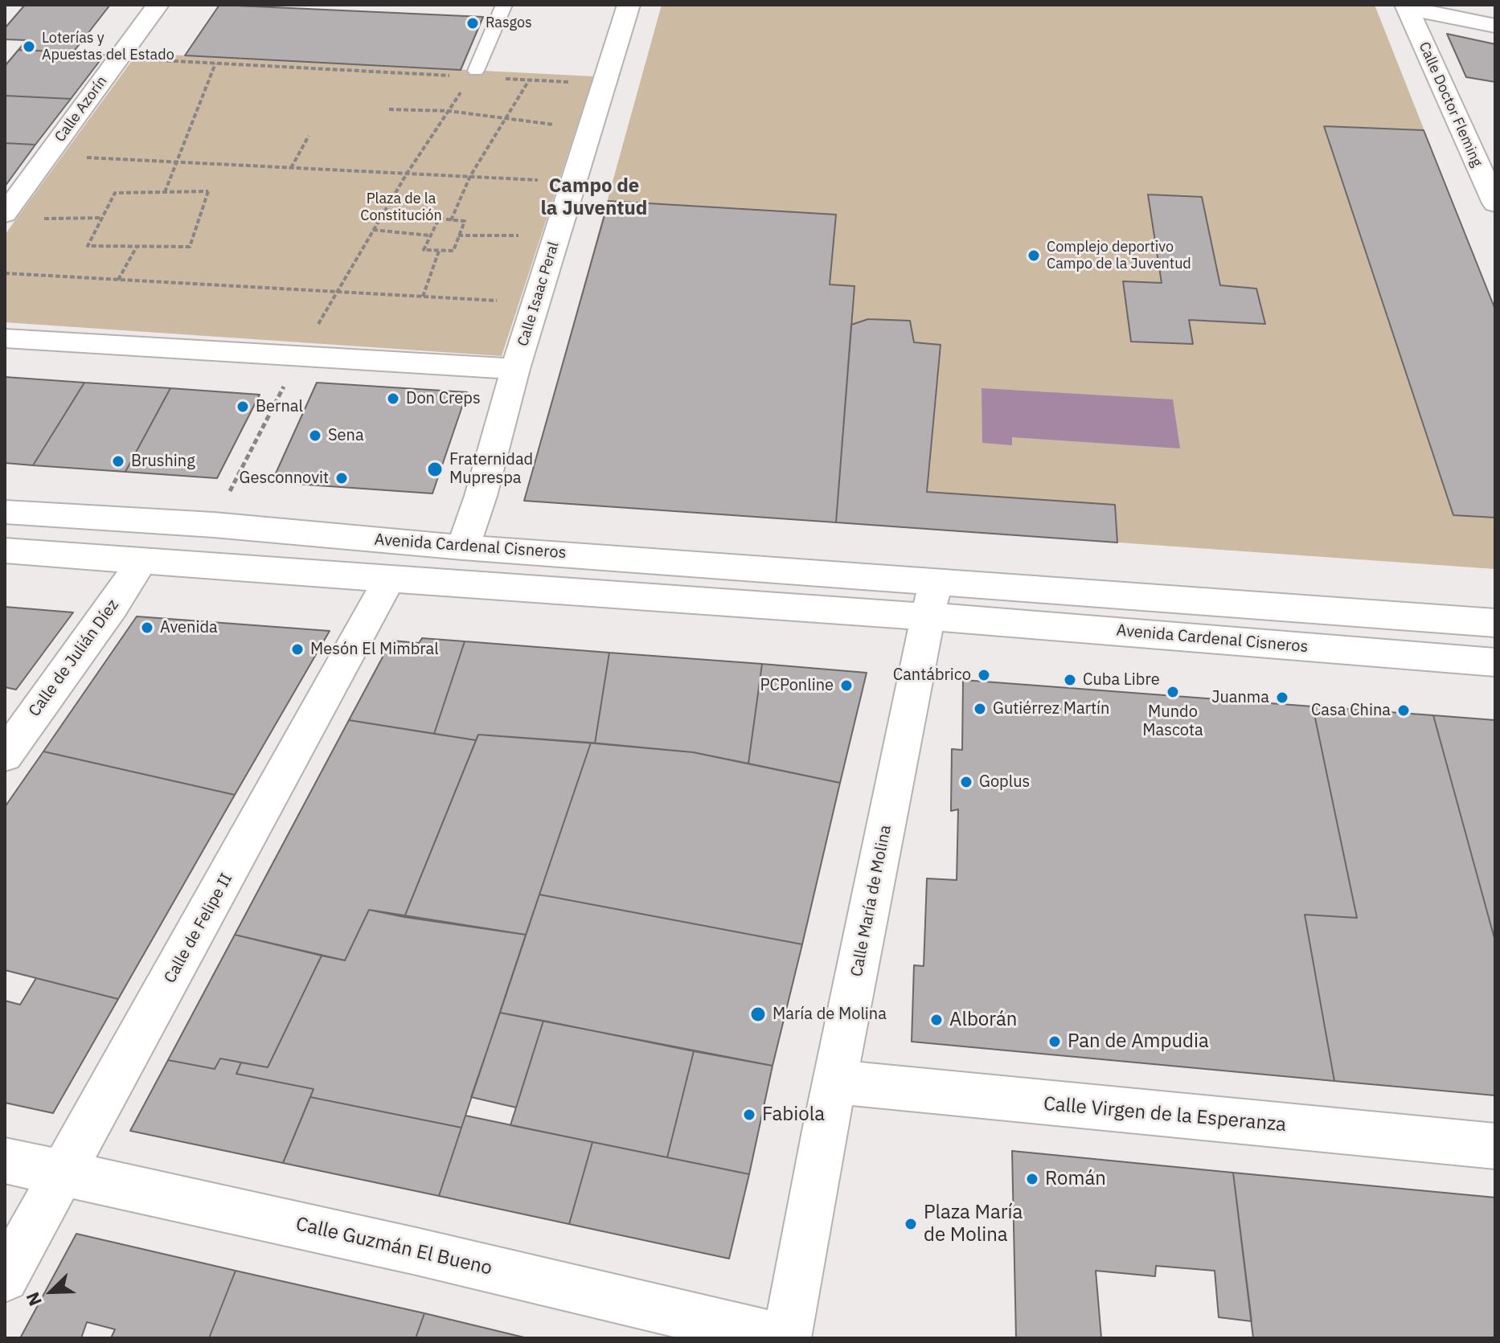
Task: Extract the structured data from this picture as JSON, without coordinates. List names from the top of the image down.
{
  "streets": {
    "street": [
      "Calle Doctor Fleming",
      "Calle Azorín",
      "Calle Isaac Peral",
      "Avenida Cardenal Cisneros",
      "Calle de Julián Díez",
      "Calle María de Molina",
      "Calle de Felipe II",
      "Calle Virgen de la Esperanza",
      "Calle Guzmán El Bueno"
    ]
  },
  "crossings": [
    ["Calle Isaac Peral", "Avenida Cardenal Cisneros"],
    ["Avenida Cardenal Cisneros", "Calle de Julián Díez"],
    ["Avenida Cardenal Cisneros", "Calle María de Molina"],
    ["Avenida Cardenal Cisneros", "Calle de Felipe II"],
    ["Calle María de Molina", "Calle Virgen de la Esperanza"],
    ["Calle María de Molina", "Calle Guzmán El Bueno"],
    ["Calle de Felipe II", "Calle Guzmán El Bueno"]
  ],
  "districts": ["Campo de la Juventud"],
  "parks": ["Plaza de la Constitución"],
  "places": [
    "Rasgos",
    "Loterías y Apuestas del Estado",
    "Complejo deportivo Campo de la Juventud",
    "Don Creps",
    "Bernal",
    "Sena",
    "Brushing",
    "Fraternidad Muprespa",
    "Gesconnovit",
    "Avenida",
    "Mesón El Mimbral",
    "Cantábrico",
    "Cuba Libre",
    "PCPonline",
    "Mundo Mascota",
    "Juanma",
    "Gutiérrez Martín",
    "Casa China",
    "Goplus",
    "María de Molina",
    "Alborán",
    "Pan de Ampudia",
    "Fabiola",
    "Román",
    "Plaza María de Molina"
  ],
  "north": "bottom left"
}
